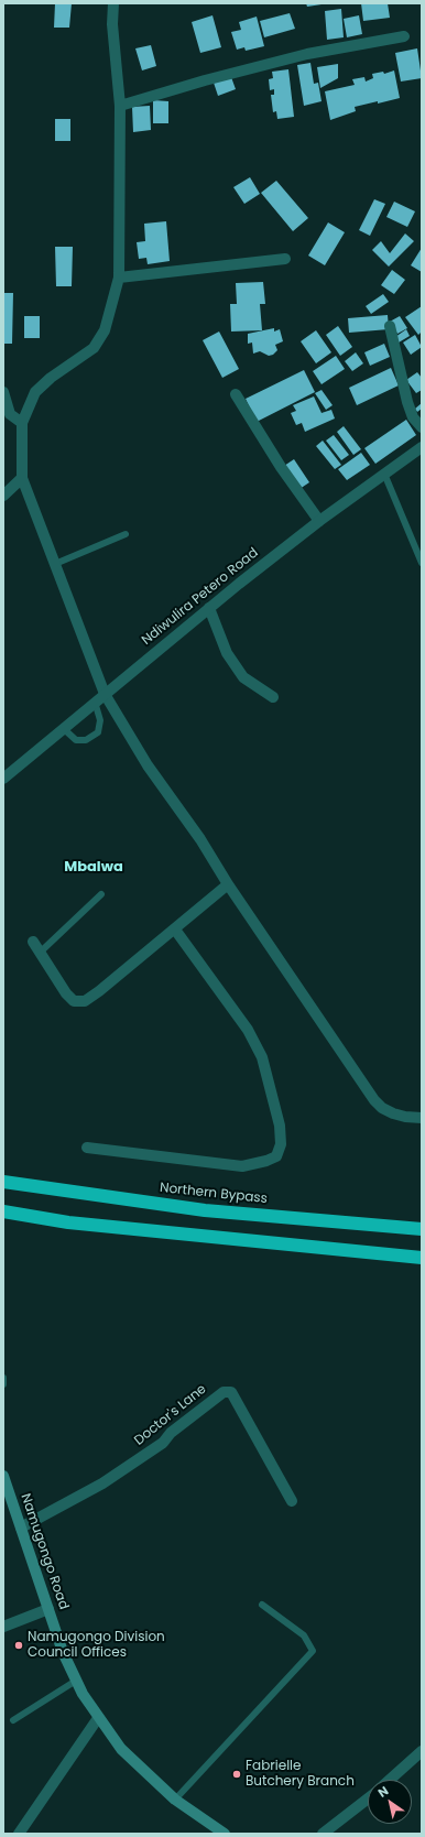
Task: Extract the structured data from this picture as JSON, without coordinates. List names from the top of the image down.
{
  "streets": {
    "highway": ["Northern Bypass"],
    "main road": ["Namugongo Road"],
    "street": ["Ndiwulira Petero Road", "Doctor's Lane"]
  },
  "crossings": [
    ["Doctor's Lane", "Namugongo Road"]
  ],
  "districts": ["Mbalwa"],
  "places": ["Namugongo Division Council Offices", "Fabrielle Butchery Branch"],
  "north": "top left"
}
